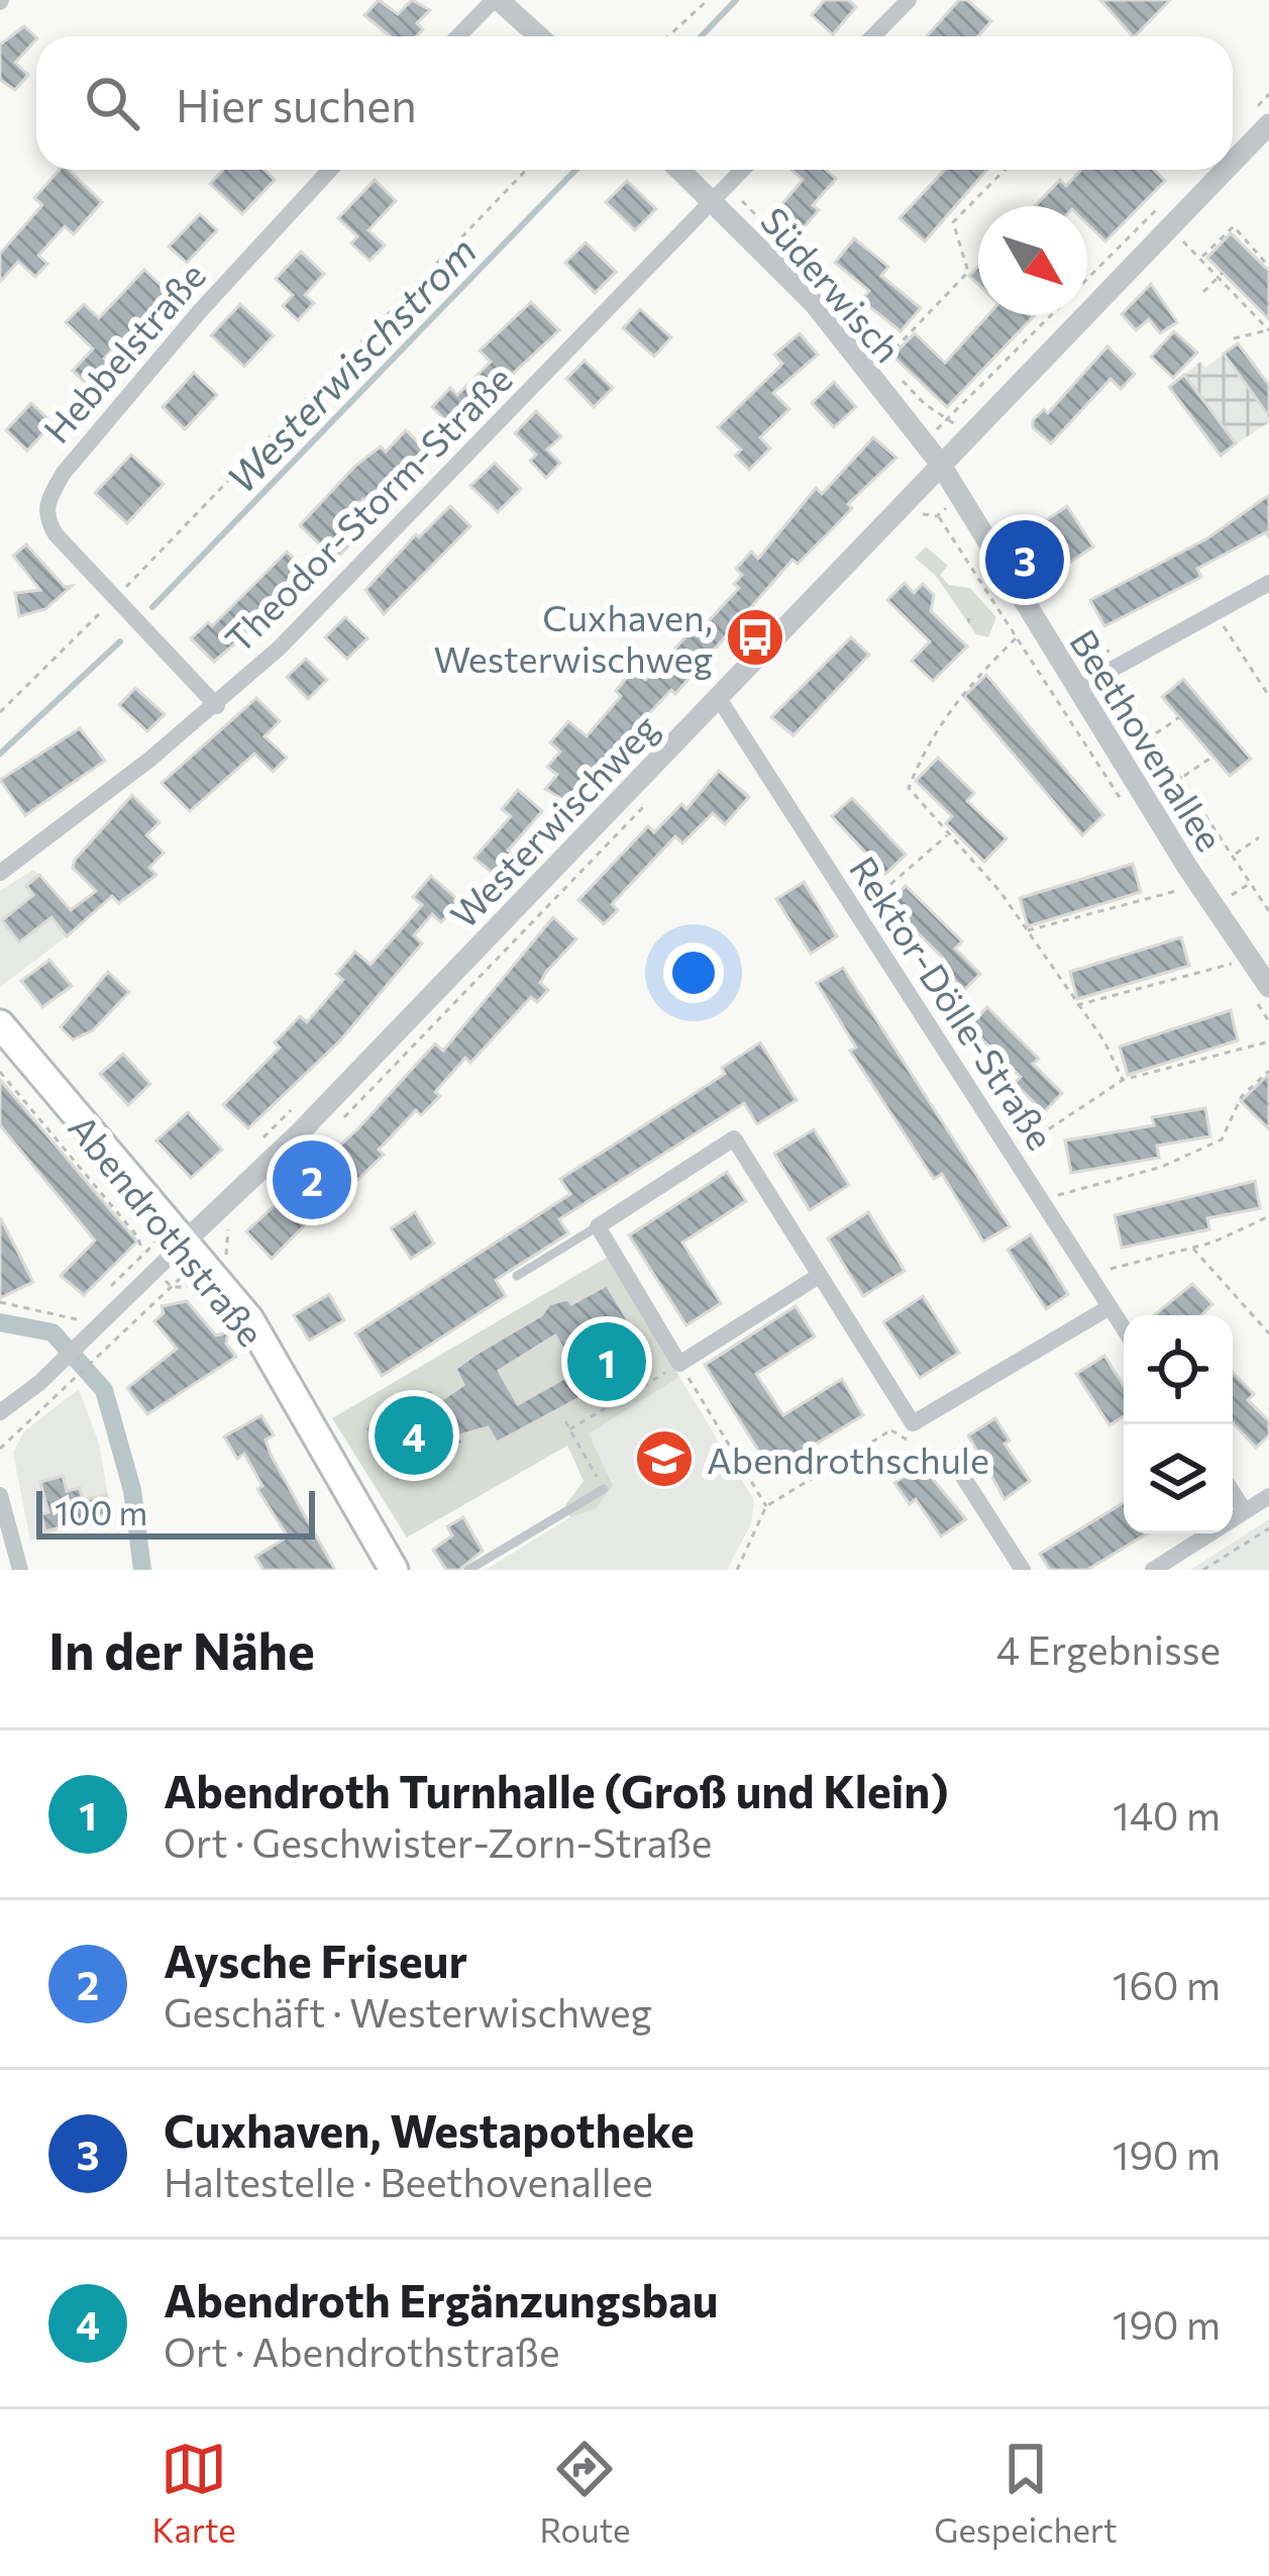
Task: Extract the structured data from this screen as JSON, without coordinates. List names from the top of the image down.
{
  "streets": {
    "main road": ["Abendrothstraße"],
    "street": [
      "Süderwisch",
      "Hebbelstraße",
      "Theodor-Storm-Straße",
      "Beethovenallee",
      "Westerwischweg",
      "Rektor-Dölle-Straße"
    ]
  },
  "crossings": [
    ["Süderwisch", "Theodor-Storm-Straße"],
    ["Süderwisch", "Beethovenallee"],
    ["Süderwisch", "Westerwischweg"],
    ["Hebbelstraße", "Theodor-Storm-Straße"],
    ["Beethovenallee", "Westerwischweg"],
    ["Westerwischweg", "Rektor-Dölle-Straße"],
    ["Westerwischweg", "Abendrothstraße"]
  ],
  "water": ["Westerwischstrom"],
  "places": {
    "bus stop": ["Cuxhaven, Westerwischweg"],
    "school or university": ["Abendrothschule"]
  },
  "scale_bar": "100 m",
  "north": "bottom right",
  "page": {
    "search": "Hier suchen",
    "pins": [
      "3",
      "2",
      "1",
      "4"
    ],
    "scale": "100 m",
    "heading": ["In der Nähe", "4 Ergebnisse"],
    "list": [
      {
        "mark": "1",
        "name": "Abendroth Turnhalle (Groß und Klein)",
        "note": "Ort · Geschwister-Zorn-Straße",
        "value": "140 m"
      },
      {
        "mark": "2",
        "name": "Aysche Friseur",
        "note": "Geschäft · Westerwischweg",
        "value": "160 m"
      },
      {
        "mark": "3",
        "name": "Cuxhaven, Westapotheke",
        "note": "Haltestelle · Beethovenallee",
        "value": "190 m"
      },
      {
        "mark": "4",
        "name": "Abendroth Ergänzungsbau",
        "note": "Ort · Abendrothstraße",
        "value": "190 m"
      }
    ],
    "nav": ["Karte", "Route", "Gespeichert"]
  }
}
